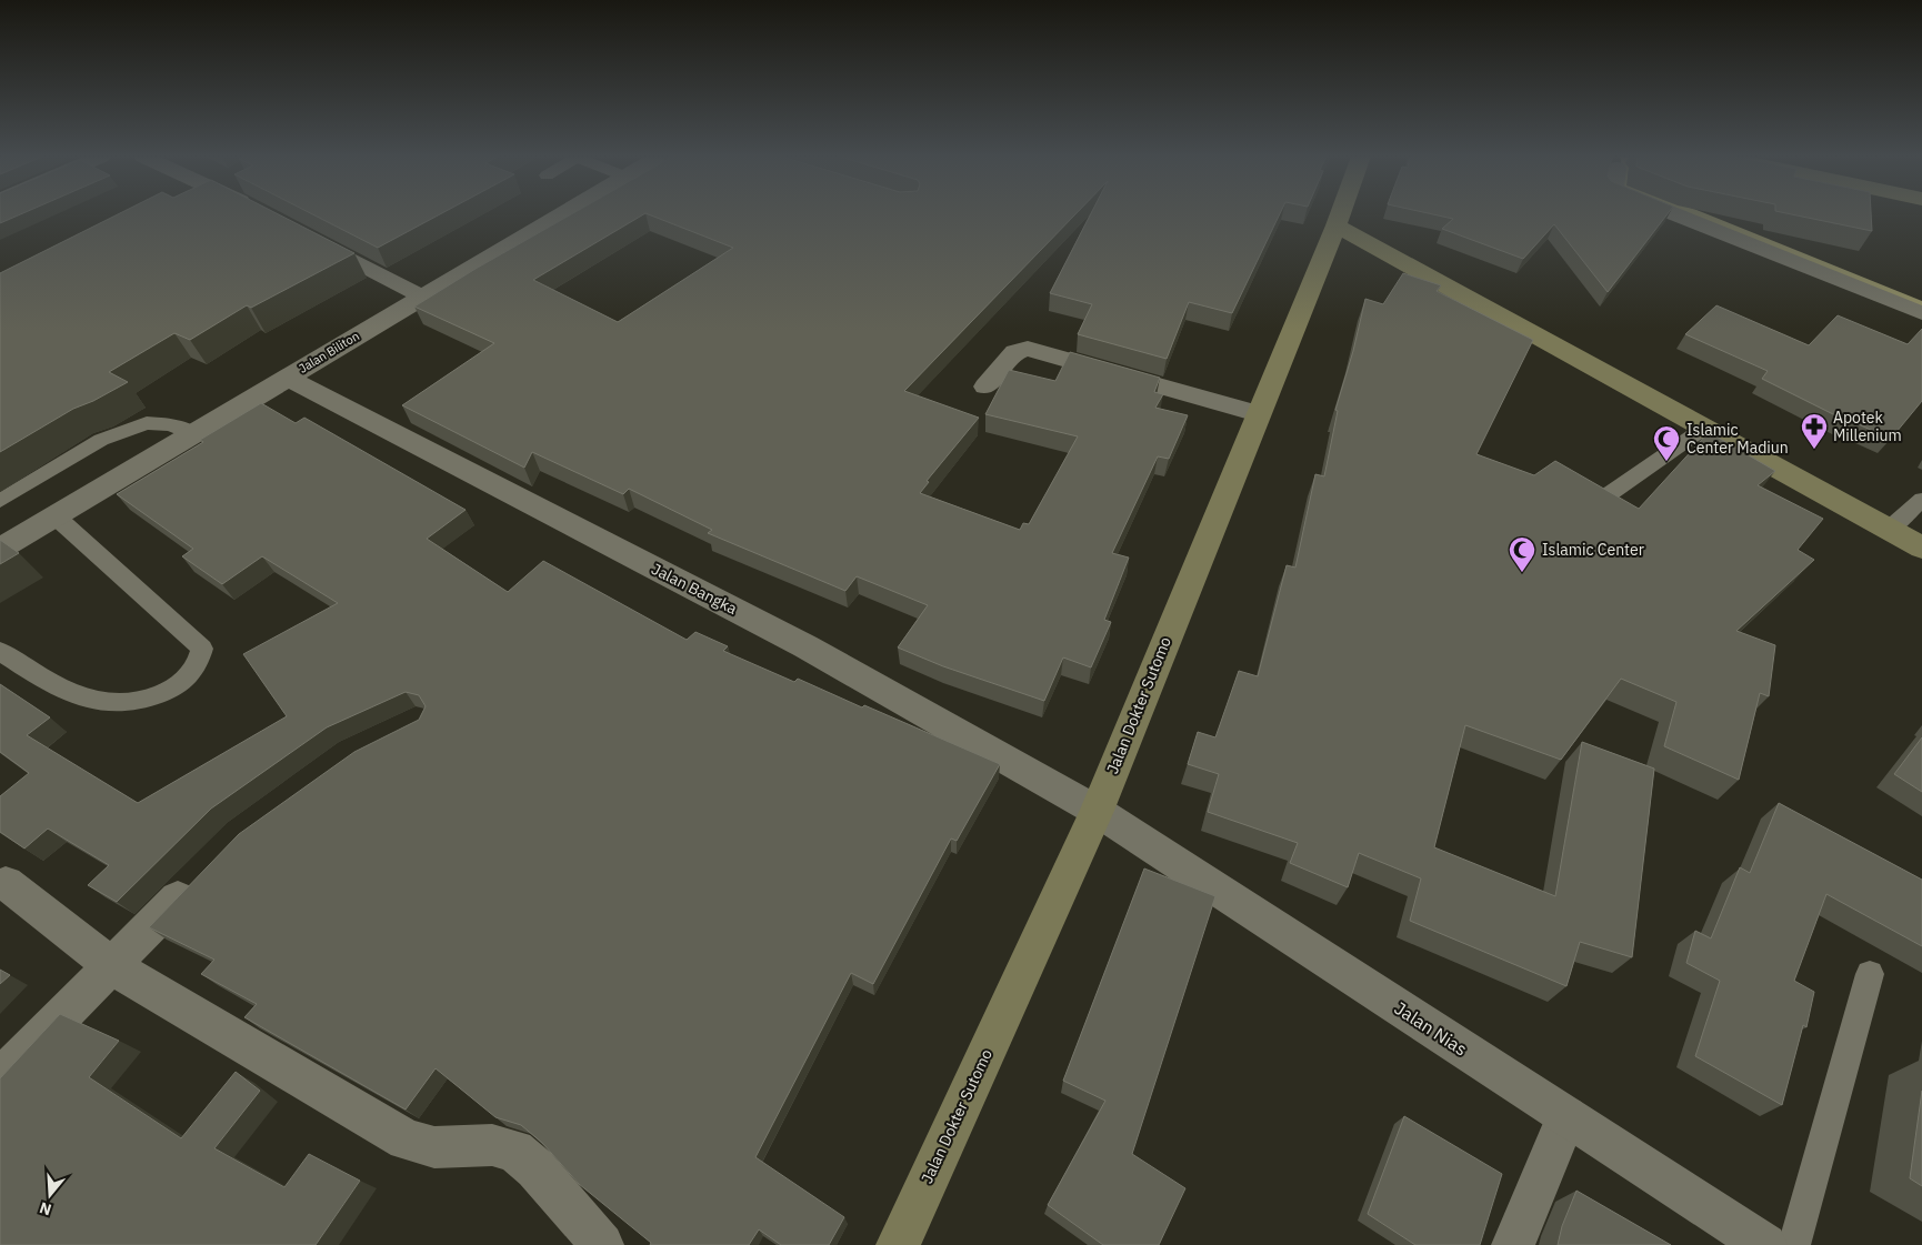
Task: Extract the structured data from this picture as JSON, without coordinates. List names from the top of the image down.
{
  "streets": {
    "main road": ["Jalan Dokter Sutomo"],
    "street": ["Jalan Biliton", "Jalan Bangka", "Jalan Nias"]
  },
  "crossings": [
    ["Jalan Biliton", "Jalan Bangka"],
    ["Jalan Bangka", "Jalan Dokter Sutomo"],
    ["Jalan Bangka", "Jalan Nias"],
    ["Jalan Dokter Sutomo", "Jalan Nias"]
  ],
  "places": {
    "pharmacy": ["Apotek Millenium"],
    "mosque": ["Islamic Center Madiun", "Islamic Center"]
  },
  "north": "bottom"
}
